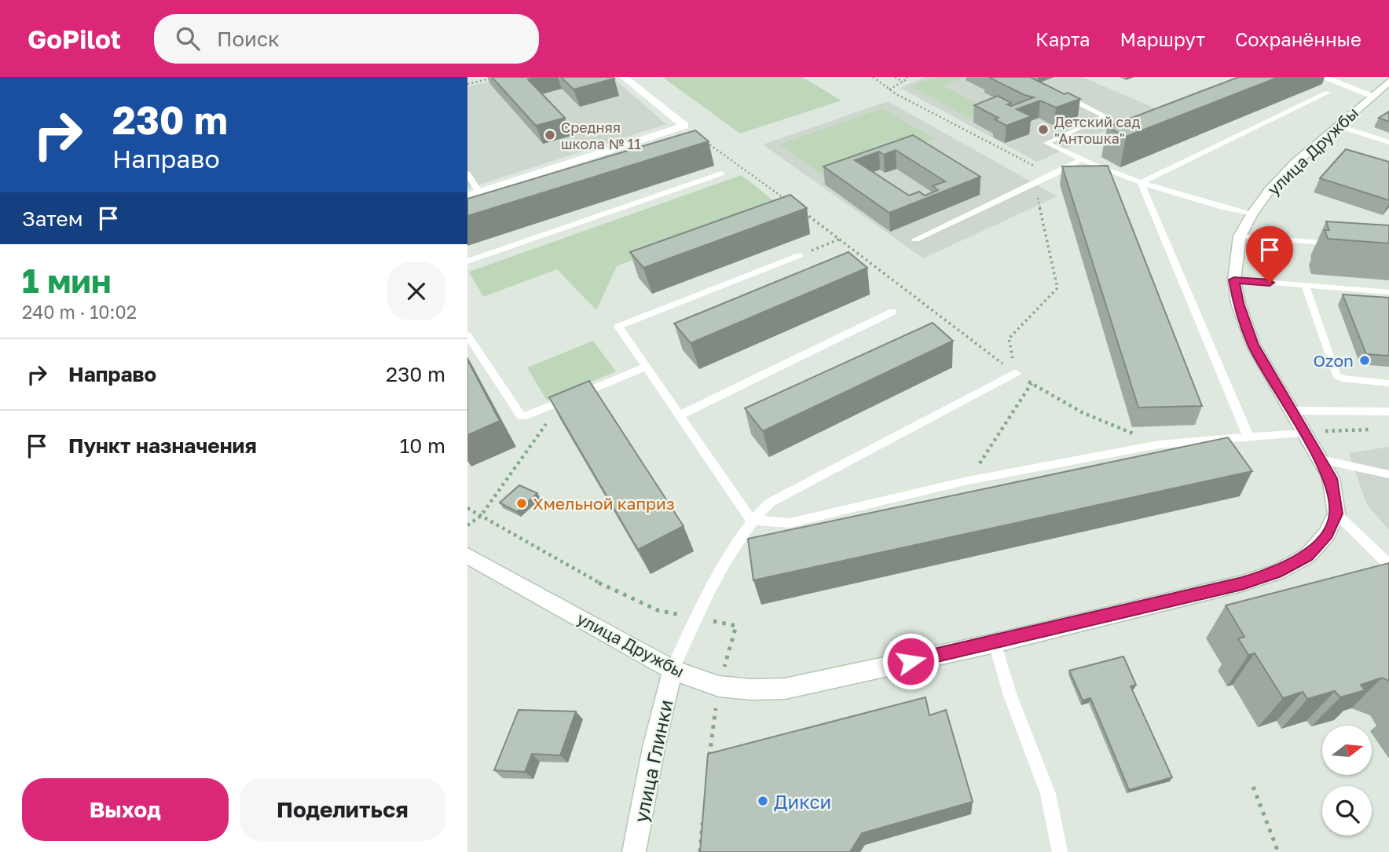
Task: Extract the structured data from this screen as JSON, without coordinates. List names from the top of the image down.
{
  "streets": {
    "street": ["улица Дружбы", "улица Глинки"]
  },
  "crossings": [
    ["улица Дружбы", "улица Глинки"]
  ],
  "places": [
    "Детский сад \"Антошка\"",
    "Средняя школа № 11",
    "Ozon",
    "Хмельной каприз",
    "Дикси"
  ],
  "north": "right",
  "page": {
    "header": "GoPilot",
    "search": "Поиск",
    "nav": ["Карта", "Маршрут", "Сохранённые"],
    "turn": ["230 m", "Направо"],
    "then": "Затем",
    "heading": ["1 мин", "240 m · 10:02"],
    "list": [
      {
        "name": "Направо",
        "value": "230 m"
      },
      {
        "name": "Пункт назначения",
        "value": "10 m"
      }
    ],
    "buttons": ["Выход", "Поделиться"]
  }
}
